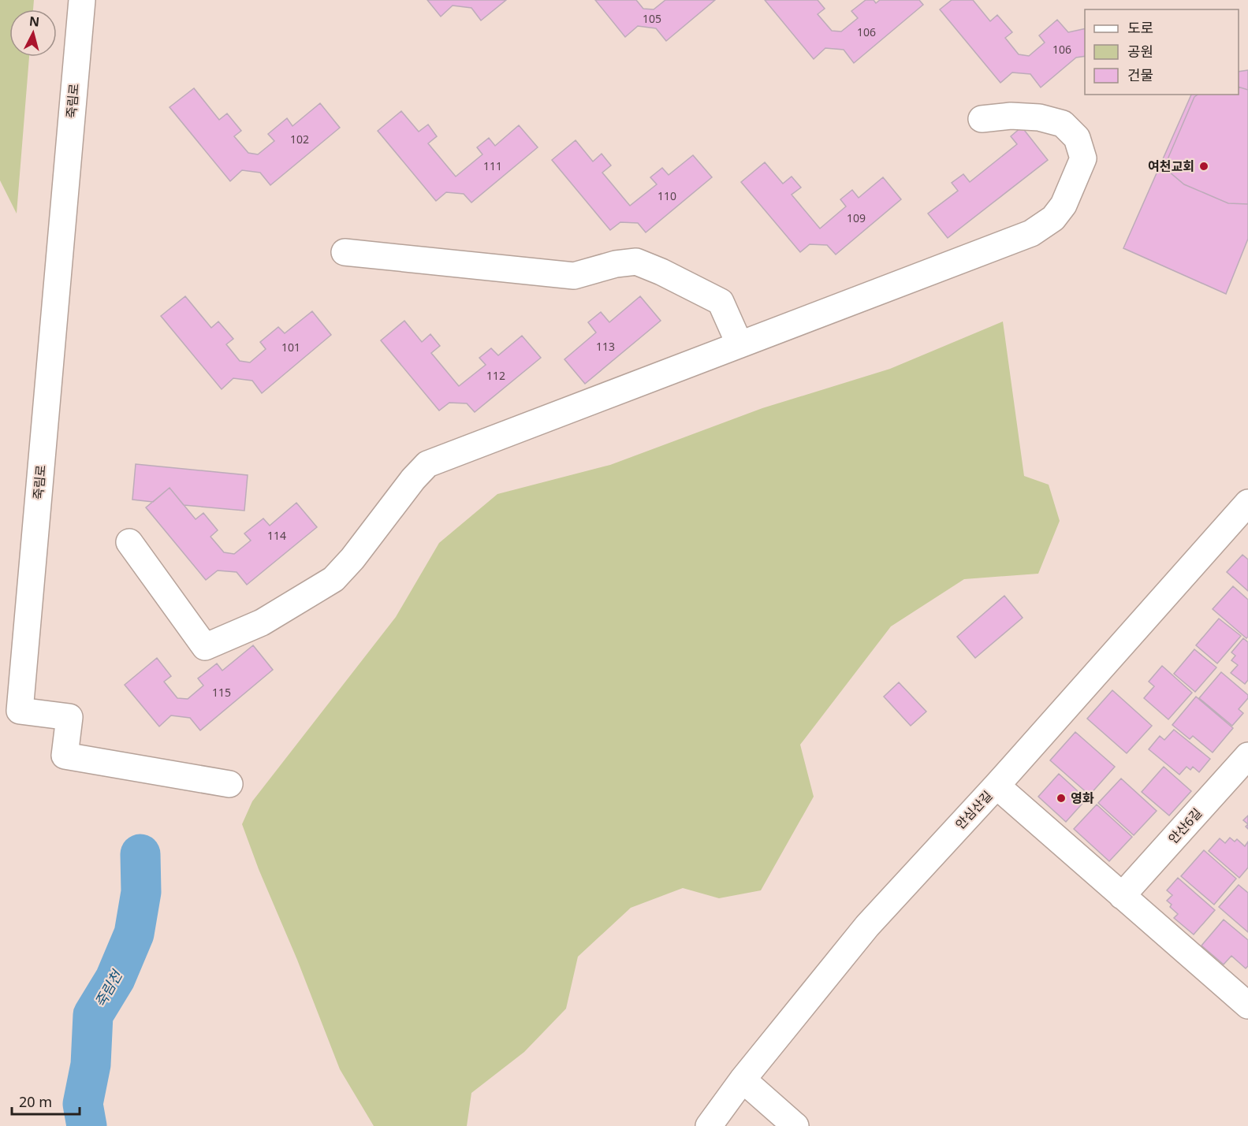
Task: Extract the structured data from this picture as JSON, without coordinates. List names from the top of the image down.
{
  "streets": {
    "street": ["죽림로", "안심산길", "안산6길"]
  },
  "water": ["죽림천"],
  "places": ["여천교회", "영화"],
  "house_numbers": [
    "105",
    "106",
    "106",
    "102",
    "111",
    "110",
    "109",
    "113",
    "101",
    "112",
    "114",
    "115"
  ],
  "legend": ["도로", "공원", "건물"],
  "scale_bar": "20 m",
  "north": "top"
}
